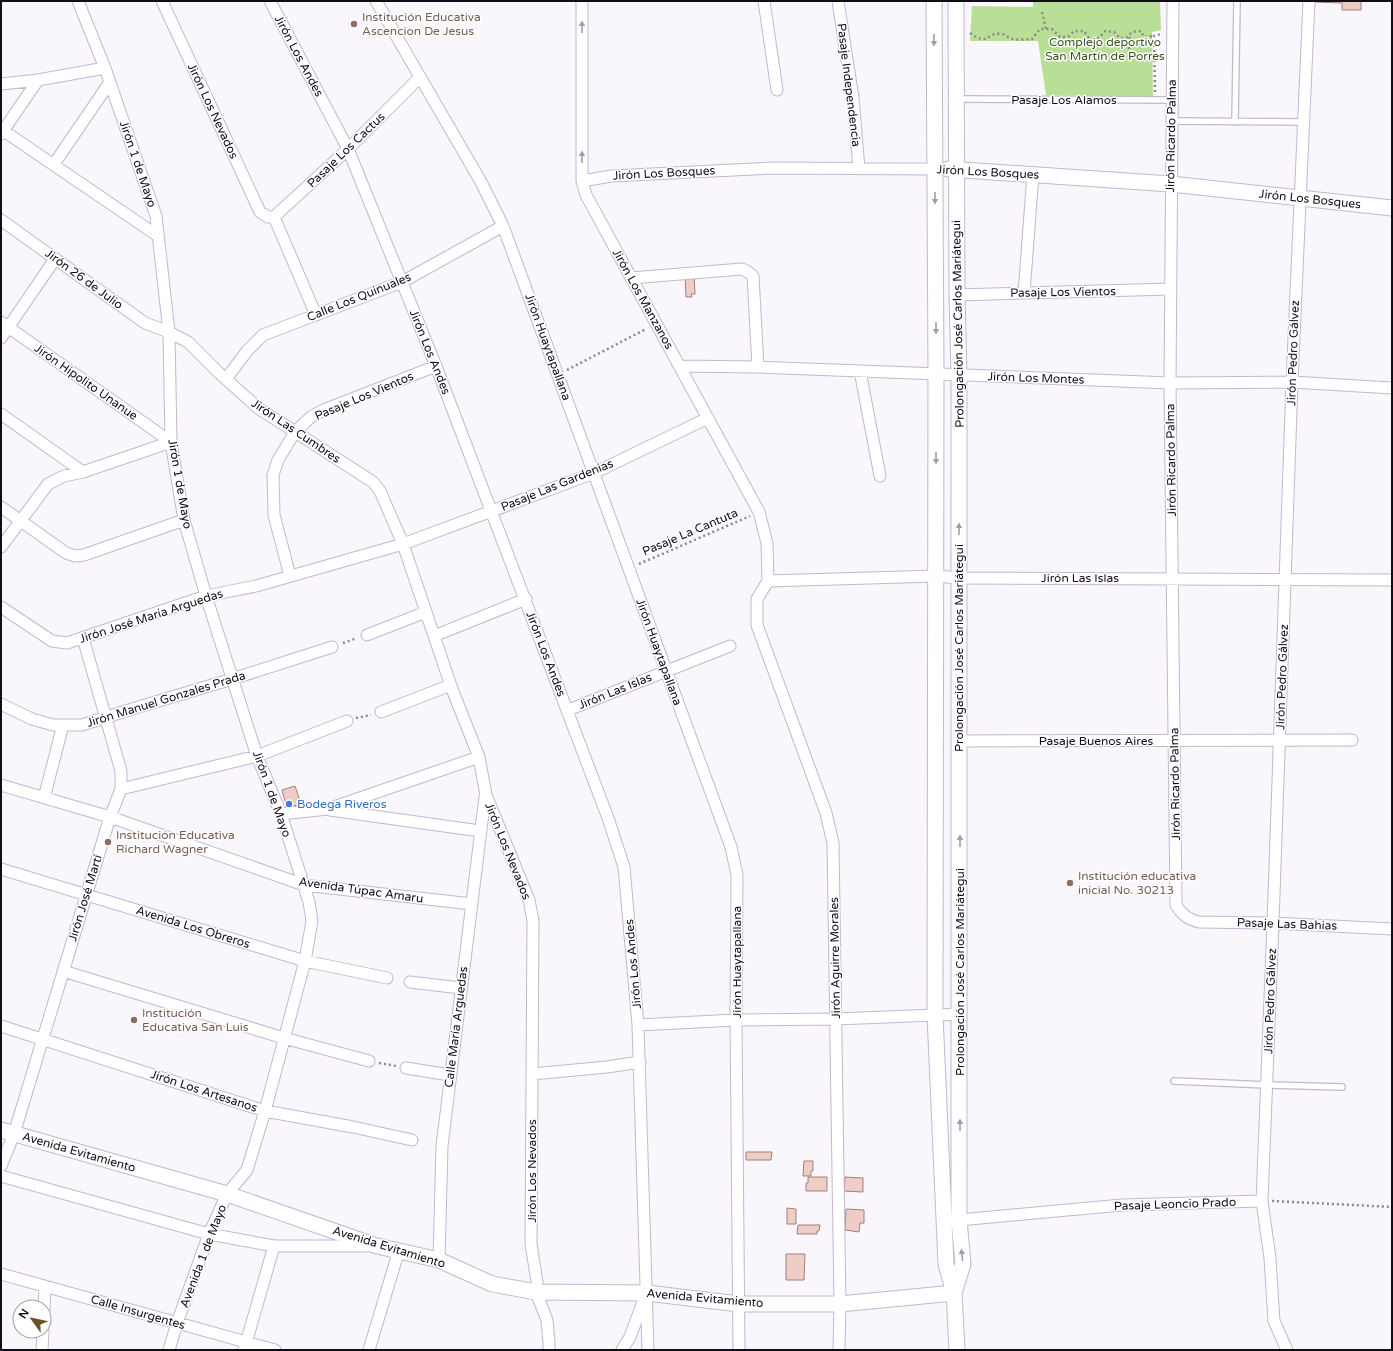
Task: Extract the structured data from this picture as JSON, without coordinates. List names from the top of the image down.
{
  "streets": {
    "street": [
      "Jirón Los Andes",
      "Pasaje Independencia",
      "Jirón Los Nevados",
      "Jirón Ricardo Palma",
      "Pasaje Los Cactus",
      "Jirón 1 de Mayo",
      "Jirón Los Bosques",
      "Jirón 26 de Julio",
      "Pasaje Los Vientos",
      "Calle Los Quinuales",
      "Jirón Los Manzanos",
      "Prolongación José Carlos Mariátegui",
      "Jirón Huaytapallana",
      "Jirón Pedro Gálvez",
      "Jirón Los Montes",
      "Jirón Hipolito Unanue",
      "Jirón Las Cumbres",
      "Pasaje Las Gardenias",
      "Jirón Las Islas",
      "Jirón José María Arguedas",
      "Jirón Manuel Gonzales Prada",
      "Pasaje Buenos Aires",
      "Avenida Túpac Amaru",
      "Jirón José Martí",
      "Pasaje Las Bahias",
      "Avenida Los Obreros",
      "Jirón Aguirre Morales",
      "Calle María Arguedas",
      "Jirón Los Artesanos",
      "Avenida Evitamiento",
      "Pasaje Leoncio Prado",
      "Avenida 1 de Mayo",
      "Calle Insurgentes"
    ],
    "lane": ["Pasaje Los Alamos"],
    "path": ["Pasaje La Cantuta"]
  },
  "crossings": [
    ["Jirón Los Andes", "Pasaje Los Cactus"],
    ["Jirón Los Andes", "Pasaje Los Vientos"],
    ["Jirón Los Andes", "Calle Los Quinuales"],
    ["Jirón Los Andes", "Pasaje Las Gardenias"],
    ["Jirón Los Andes", "Jirón Las Islas"],
    ["Jirón Los Andes", "Avenida Evitamiento"],
    ["Pasaje Independencia", "Jirón Los Bosques"],
    ["Pasaje Los Alamos", "Jirón Ricardo Palma"],
    ["Pasaje Los Alamos", "Prolongación José Carlos Mariátegui"],
    ["Jirón Los Nevados", "Pasaje Los Cactus"],
    ["Jirón Los Nevados", "Calle Los Quinuales"],
    ["Jirón Los Nevados", "Jirón Las Cumbres"],
    ["Jirón Los Nevados", "Pasaje Las Gardenias"],
    ["Jirón Los Nevados", "Jirón José María Arguedas"],
    ["Jirón Los Nevados", "Calle María Arguedas"],
    ["Jirón Los Nevados", "Avenida Evitamiento"],
    ["Jirón Ricardo Palma", "Jirón Los Bosques"],
    ["Jirón Ricardo Palma", "Pasaje Los Vientos"],
    ["Jirón Ricardo Palma", "Jirón Los Montes"],
    ["Jirón Ricardo Palma", "Jirón Las Islas"],
    ["Jirón Ricardo Palma", "Pasaje Buenos Aires"],
    ["Jirón Ricardo Palma", "Pasaje Las Bahias"],
    ["Pasaje Los Cactus", "Jirón Huaytapallana"],
    ["Jirón 1 de Mayo", "Jirón 26 de Julio"],
    ["Jirón 1 de Mayo", "Jirón Hipolito Unanue"],
    ["Jirón 1 de Mayo", "Jirón Las Cumbres"],
    ["Jirón 1 de Mayo", "Jirón José María Arguedas"],
    ["Jirón 1 de Mayo", "Jirón Manuel Gonzales Prada"],
    ["Jirón 1 de Mayo", "Avenida Túpac Amaru"],
    ["Jirón 1 de Mayo", "Avenida Los Obreros"],
    ["Jirón 1 de Mayo", "Avenida 1 de Mayo"],
    ["Jirón Los Bosques", "Jirón Los Manzanos"],
    ["Jirón Los Bosques", "Prolongación José Carlos Mariátegui"],
    ["Jirón Los Bosques", "Jirón Pedro Gálvez"],
    ["Jirón 26 de Julio", "Jirón Las Cumbres"],
    ["Pasaje Los Vientos", "Prolongación José Carlos Mariátegui"],
    ["Pasaje Los Vientos", "Jirón Las Cumbres"],
    ["Pasaje Los Vientos", "Jirón José María Arguedas"],
    ["Calle Los Quinuales", "Jirón Huaytapallana"],
    ["Calle Los Quinuales", "Jirón Las Cumbres"],
    ["Jirón Los Manzanos", "Jirón Los Montes"],
    ["Jirón Los Manzanos", "Pasaje Las Gardenias"],
    ["Jirón Los Manzanos", "Pasaje La Cantuta"],
    ["Jirón Los Manzanos", "Jirón Las Islas"],
    ["Jirón Los Manzanos", "Jirón Aguirre Morales"],
    ["Prolongación José Carlos Mariátegui", "Jirón Los Montes"],
    ["Prolongación José Carlos Mariátegui", "Jirón Las Islas"],
    ["Prolongación José Carlos Mariátegui", "Pasaje Buenos Aires"],
    ["Prolongación José Carlos Mariátegui", "Avenida Evitamiento"],
    ["Prolongación José Carlos Mariátegui", "Pasaje Leoncio Prado"],
    ["Jirón Huaytapallana", "Pasaje Las Gardenias"],
    ["Jirón Huaytapallana", "Pasaje La Cantuta"],
    ["Jirón Huaytapallana", "Jirón Las Islas"],
    ["Jirón Huaytapallana", "Avenida Evitamiento"],
    ["Jirón Pedro Gálvez", "Jirón Los Montes"],
    ["Jirón Pedro Gálvez", "Jirón Las Islas"],
    ["Jirón Pedro Gálvez", "Pasaje Buenos Aires"],
    ["Jirón Pedro Gálvez", "Pasaje Las Bahias"],
    ["Jirón Pedro Gálvez", "Pasaje Leoncio Prado"],
    ["Jirón Las Cumbres", "Pasaje Las Gardenias"],
    ["Jirón Las Cumbres", "Jirón José María Arguedas"],
    ["Pasaje Las Gardenias", "Jirón José María Arguedas"],
    ["Jirón Las Islas", "Jirón Aguirre Morales"],
    ["Jirón José María Arguedas", "Jirón José Martí"],
    ["Jirón Manuel Gonzales Prada", "Jirón José Martí"],
    ["Avenida Túpac Amaru", "Jirón José Martí"],
    ["Avenida Túpac Amaru", "Calle María Arguedas"],
    ["Jirón José Martí", "Avenida Los Obreros"],
    ["Jirón José Martí", "Jirón Los Artesanos"],
    ["Jirón José Martí", "Avenida Evitamiento"],
    ["Avenida Los Obreros", "Avenida 1 de Mayo"],
    ["Jirón Aguirre Morales", "Avenida Evitamiento"],
    ["Calle María Arguedas", "Avenida Evitamiento"],
    ["Jirón Los Artesanos", "Avenida 1 de Mayo"],
    ["Avenida Evitamiento", "Avenida 1 de Mayo"],
    ["Avenida 1 de Mayo", "Calle Insurgentes"]
  ],
  "parks": ["Complejo deportivo San Martín de Porres"],
  "places": [
    "Institución Educativa Ascencion De Jesus",
    "Bodega Riveros",
    "Institución Educativa Richard Wagner",
    "Institución educativa inicial No. 30213",
    "Institución Educativa San Luis"
  ],
  "north": "top left"
}
